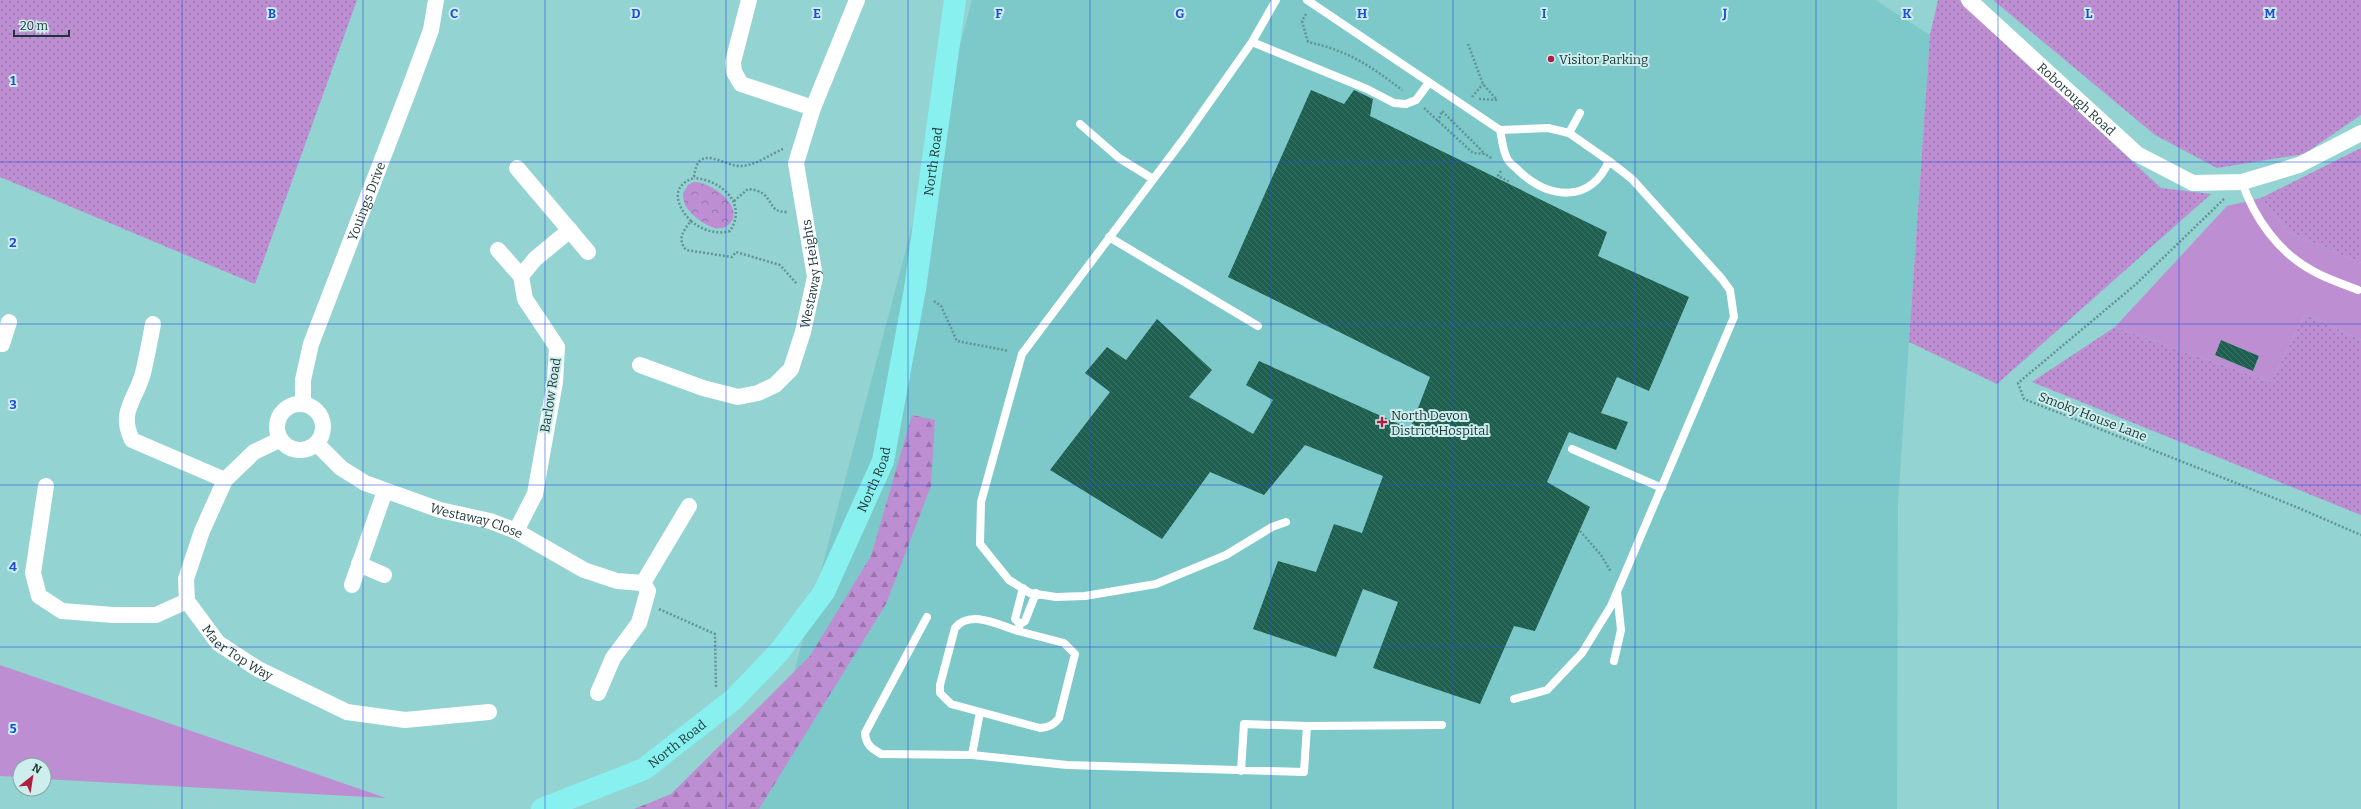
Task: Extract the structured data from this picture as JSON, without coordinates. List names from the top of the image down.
{
  "streets": {
    "main road": ["North Road"],
    "street": [
      "Roborough Road",
      "Youings Drive",
      "Westaway Heights",
      "Barlow Road",
      "Westaway Close",
      "Maer Top Way"
    ],
    "path": ["Smoky House Lane"]
  },
  "crossings": [
    ["Roborough Road", "Smoky House Lane"],
    ["Youings Drive", "Westaway Close"],
    ["Barlow Road", "Westaway Close"]
  ],
  "places": {
    "other": ["Visitor Parking"],
    "health": ["North Devon District Hospital"]
  },
  "scale_bar": "20 m",
  "north": "top right",
  "grid": {
    "columns": [
      "B",
      "C",
      "D",
      "E",
      "F",
      "G",
      "H",
      "I",
      "J",
      "K",
      "L",
      "M"
    ],
    "rows": [
      "1",
      "2",
      "3",
      "4",
      "5"
    ]
  }
}
